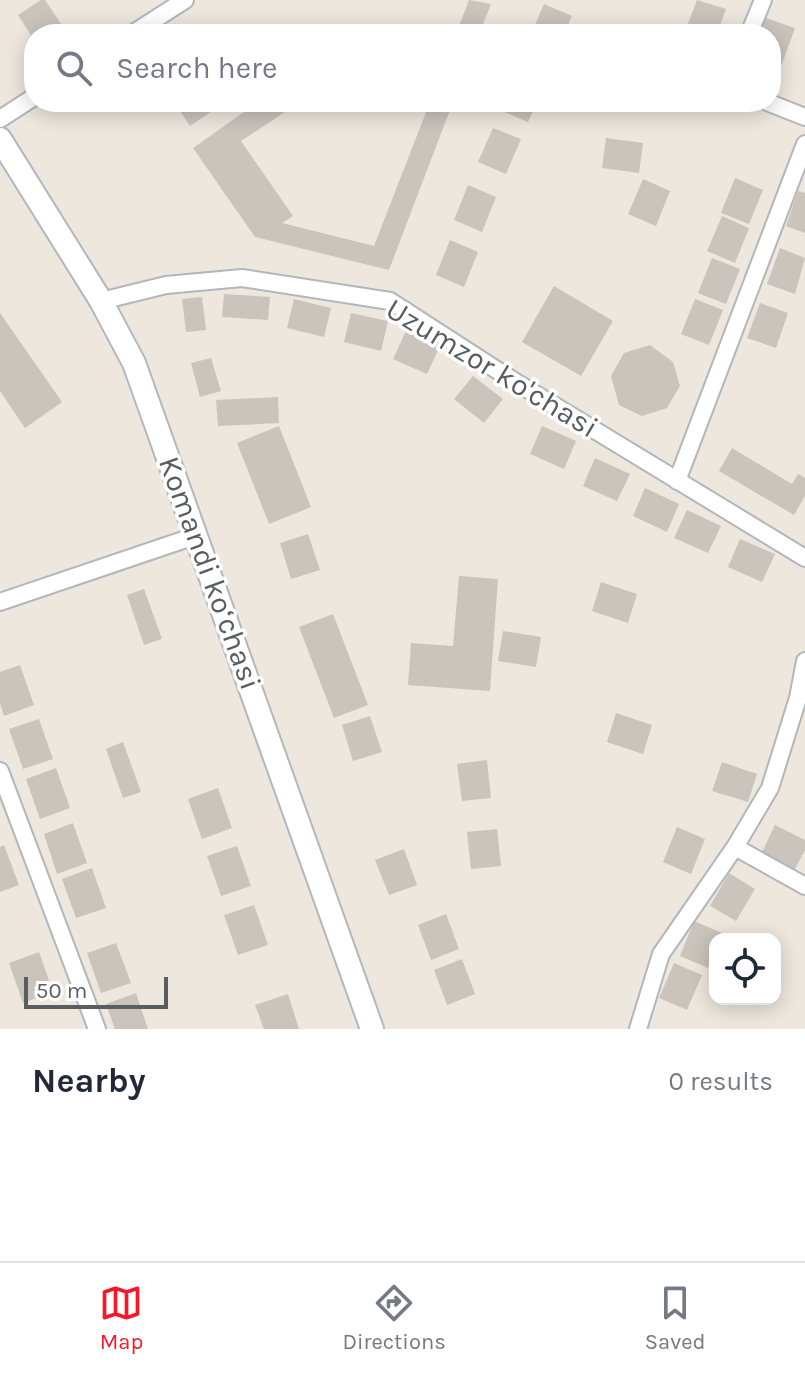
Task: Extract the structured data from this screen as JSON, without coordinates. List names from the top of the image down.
{
  "streets": {
    "main road": ["Komandi ko‘chasi"],
    "street": ["Uzumzor ko'chasi"]
  },
  "crossings": [
    ["Uzumzor ko'chasi", "Komandi ko‘chasi"]
  ],
  "scale_bar": "50 m",
  "page": {
    "search": "Search here",
    "scale": "50 m",
    "heading": ["Nearby", "0 results"],
    "nav": ["Map", "Directions", "Saved"]
  }
}
